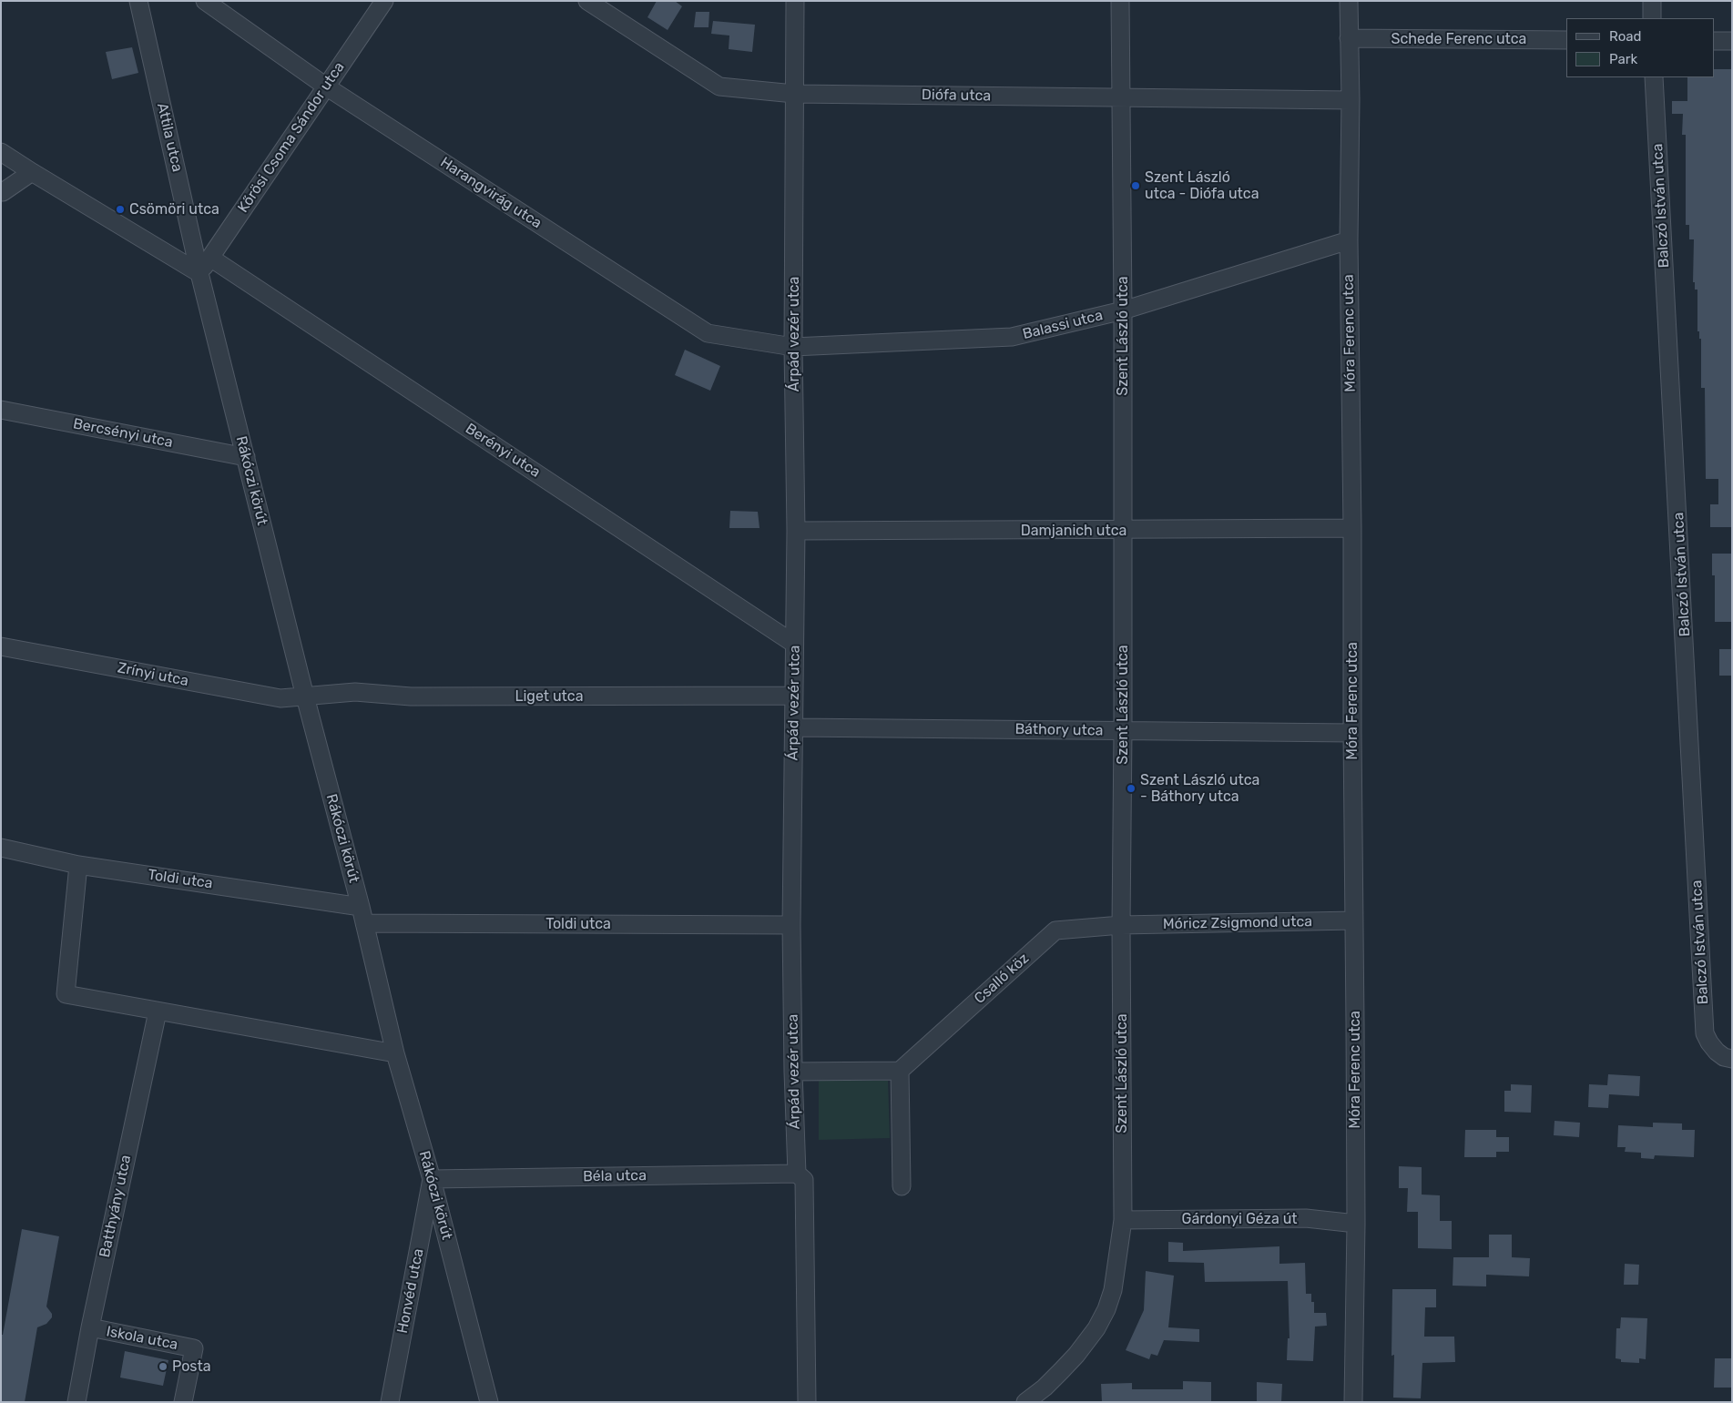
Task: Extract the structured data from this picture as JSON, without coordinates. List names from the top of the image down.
{
  "streets": {
    "street": [
      "Schede Ferenc utca",
      "Diófa utca",
      "Attila utca",
      "Kőrösi Csoma Sándor utca",
      "Harangvirág utca",
      "Balczó István utca",
      "Balassi utca",
      "Móra Ferenc utca",
      "Árpád vezér utca",
      "Szent László utca",
      "Bercsényi utca",
      "Berényi utca",
      "Rákóczi körút",
      "Damjanich utca",
      "Zrínyi utca",
      "Liget utca",
      "Báthory utca",
      "Toldi utca",
      "Móricz Zsigmond utca",
      "Csalló köz",
      "Béla utca",
      "Batthyány utca",
      "Gárdonyi Géza út",
      "Honvéd utca",
      "Iskola utca"
    ]
  },
  "crossings": [
    ["Schede Ferenc utca", "Móra Ferenc utca"],
    ["Diófa utca", "Móra Ferenc utca"],
    ["Diófa utca", "Árpád vezér utca"],
    ["Diófa utca", "Szent László utca"],
    ["Attila utca", "Kőrösi Csoma Sándor utca"],
    ["Attila utca", "Rákóczi körút"],
    ["Kőrösi Csoma Sándor utca", "Harangvirág utca"],
    ["Kőrösi Csoma Sándor utca", "Berényi utca"],
    ["Kőrösi Csoma Sándor utca", "Rákóczi körút"],
    ["Harangvirág utca", "Balassi utca"],
    ["Harangvirág utca", "Árpád vezér utca"],
    ["Balassi utca", "Móra Ferenc utca"],
    ["Balassi utca", "Árpád vezér utca"],
    ["Balassi utca", "Szent László utca"],
    ["Móra Ferenc utca", "Damjanich utca"],
    ["Móra Ferenc utca", "Báthory utca"],
    ["Móra Ferenc utca", "Móricz Zsigmond utca"],
    ["Móra Ferenc utca", "Gárdonyi Géza út"],
    ["Árpád vezér utca", "Berényi utca"],
    ["Árpád vezér utca", "Damjanich utca"],
    ["Árpád vezér utca", "Liget utca"],
    ["Árpád vezér utca", "Báthory utca"],
    ["Árpád vezér utca", "Toldi utca"],
    ["Árpád vezér utca", "Béla utca"],
    ["Szent László utca", "Damjanich utca"],
    ["Szent László utca", "Báthory utca"],
    ["Szent László utca", "Móricz Zsigmond utca"],
    ["Szent László utca", "Csalló köz"],
    ["Szent László utca", "Gárdonyi Géza út"],
    ["Bercsényi utca", "Rákóczi körút"],
    ["Rákóczi körút", "Zrínyi utca"],
    ["Rákóczi körút", "Liget utca"],
    ["Rákóczi körút", "Toldi utca"],
    ["Rákóczi körút", "Béla utca"],
    ["Rákóczi körút", "Honvéd utca"],
    ["Zrínyi utca", "Liget utca"],
    ["Móricz Zsigmond utca", "Csalló köz"],
    ["Béla utca", "Honvéd utca"],
    ["Batthyány utca", "Iskola utca"]
  ],
  "places": [
    "Szent László utca - Diófa utca",
    "Csömöri utca",
    "Szent László utca - Báthory utca",
    "Posta"
  ],
  "legend": ["Road", "Park"]
}
